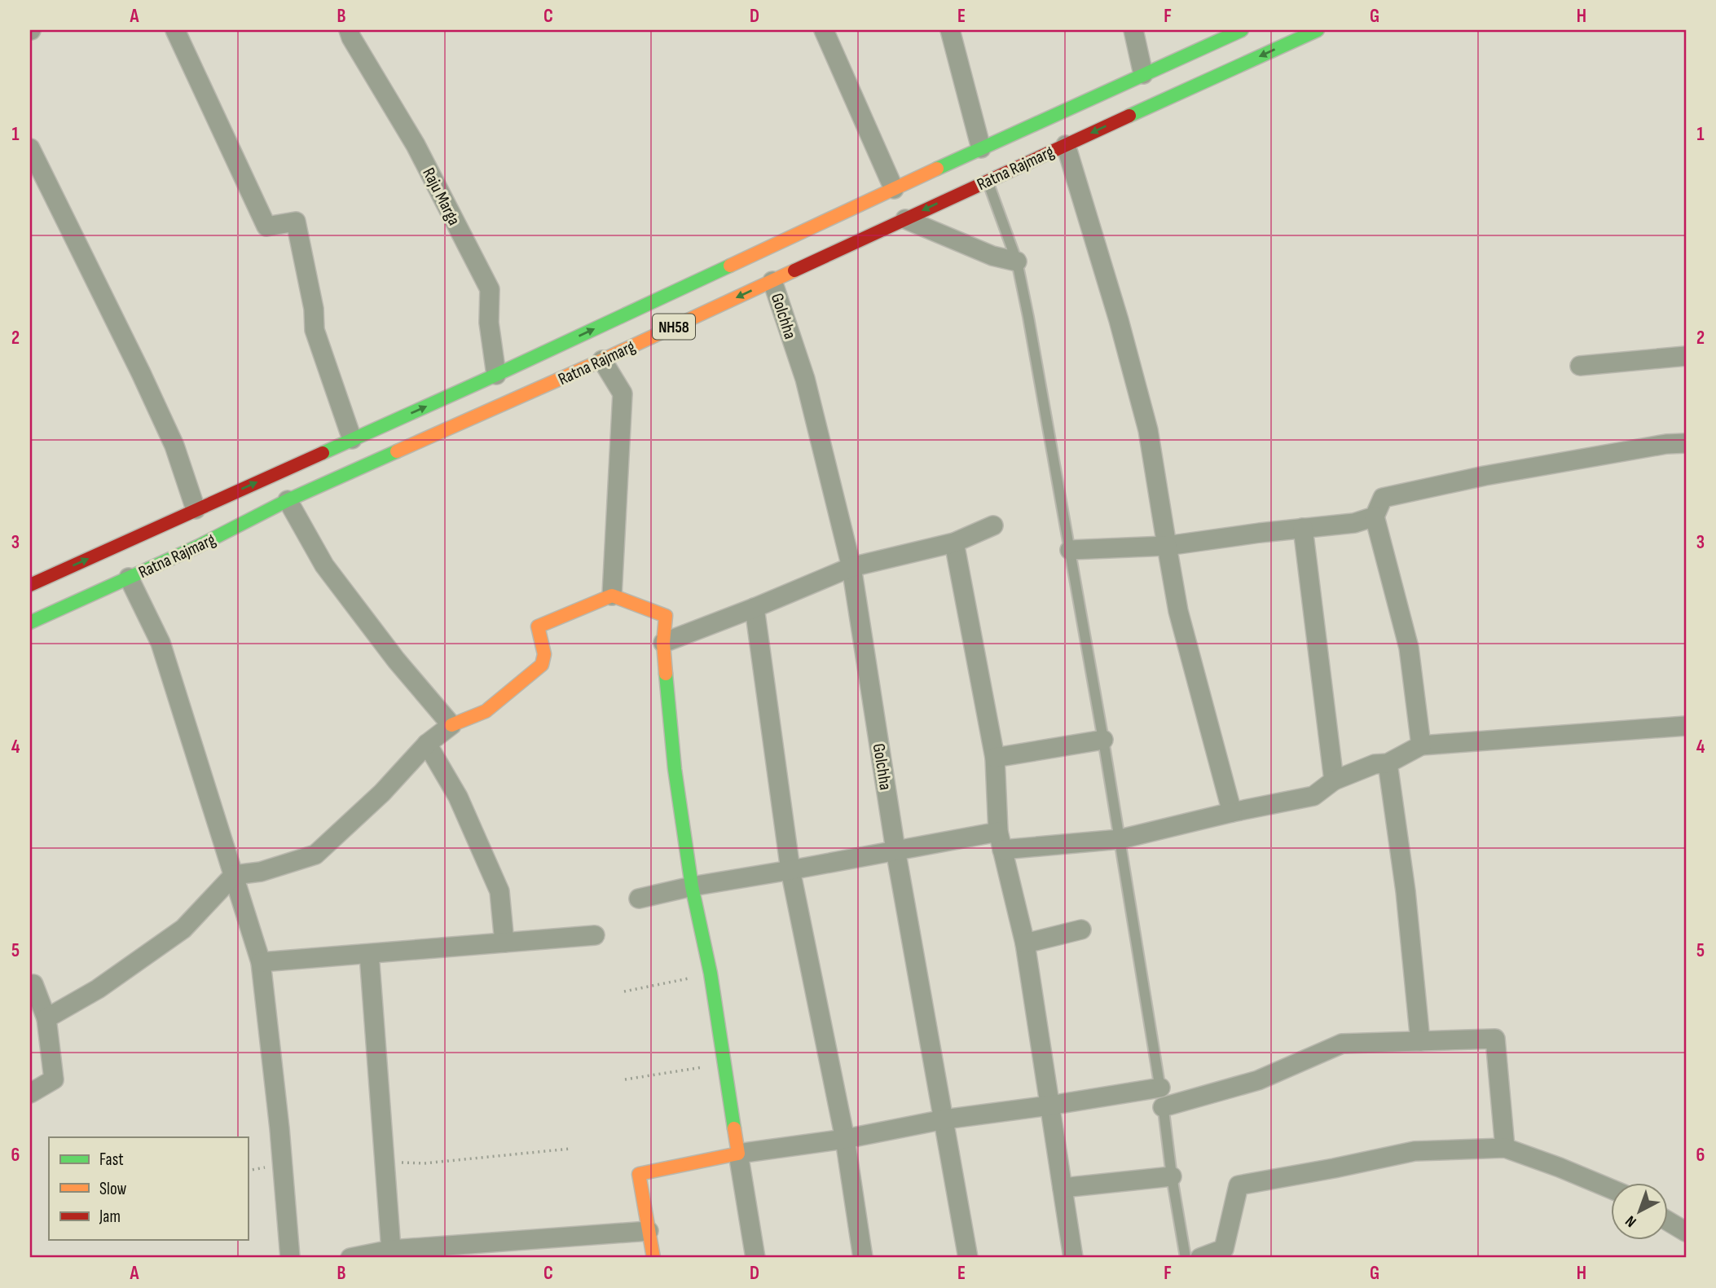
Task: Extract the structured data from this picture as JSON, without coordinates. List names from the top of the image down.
{
  "streets": {
    "main road": ["Ratna Rajmarg", "NH58"],
    "street": ["Raju Marga", "Golchha"]
  },
  "crossings": [
    ["Ratna Rajmarg", "Raju Marga"],
    ["Ratna Rajmarg", "Golchha"]
  ],
  "legend": ["Fast", "Slow", "Jam"],
  "north": "bottom left",
  "grid": {
    "columns": [
      "A",
      "B",
      "C",
      "D",
      "E",
      "F",
      "G",
      "H"
    ],
    "rows": [
      "1",
      "2",
      "3",
      "4",
      "5",
      "6"
    ]
  }
}
